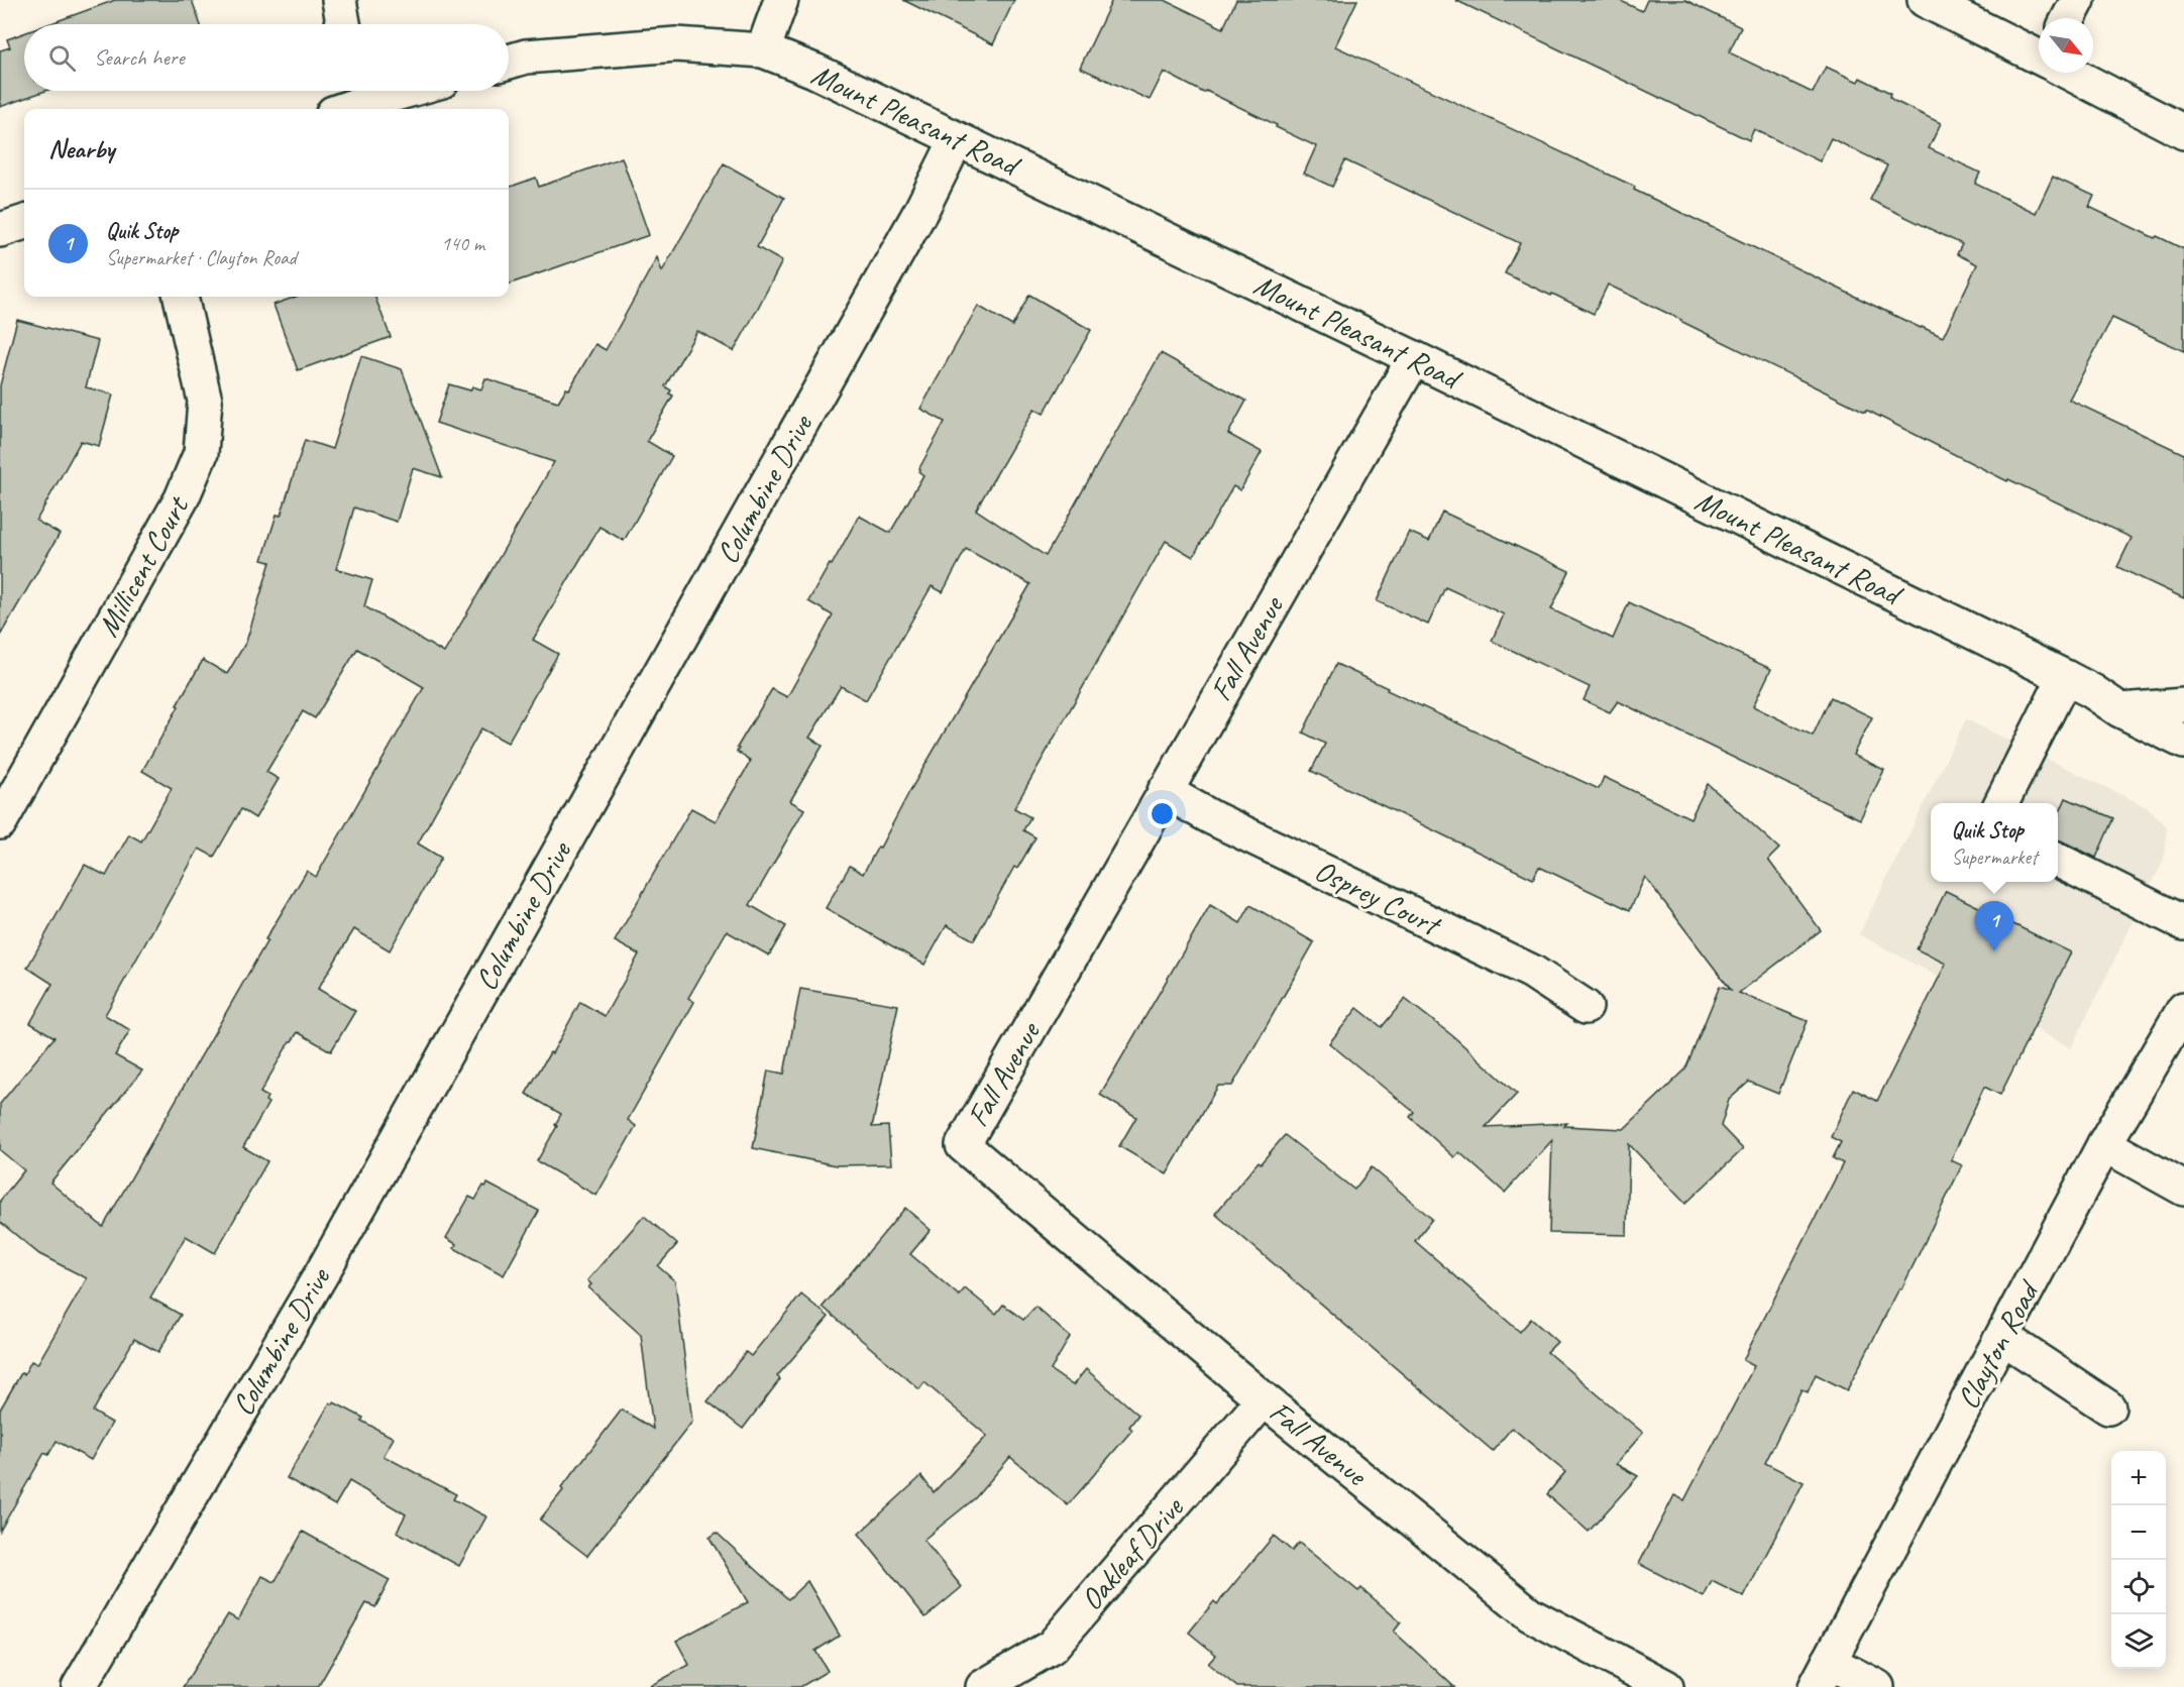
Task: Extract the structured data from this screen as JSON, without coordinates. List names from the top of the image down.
{
  "streets": {
    "street": [
      "Mount Pleasant Road",
      "Columbine Drive",
      "Millicent Court",
      "Fall Avenue",
      "Osprey Court",
      "Clayton Road",
      "Oakleaf Drive"
    ]
  },
  "crossings": [
    ["Mount Pleasant Road", "Columbine Drive"],
    ["Mount Pleasant Road", "Fall Avenue"],
    ["Fall Avenue", "Osprey Court"],
    ["Fall Avenue", "Oakleaf Drive"]
  ],
  "north": "bottom right",
  "page": {
    "search": "Search here",
    "heading": "Nearby",
    "list": [
      {
        "mark": "1",
        "name": "Quik Stop",
        "note": "Supermarket · Clayton Road",
        "value": "140 m"
      }
    ],
    "popup": ["Quik Stop", "Supermarket"],
    "pins": "1",
    "map_buttons": ["+", "−"]
  }
}
